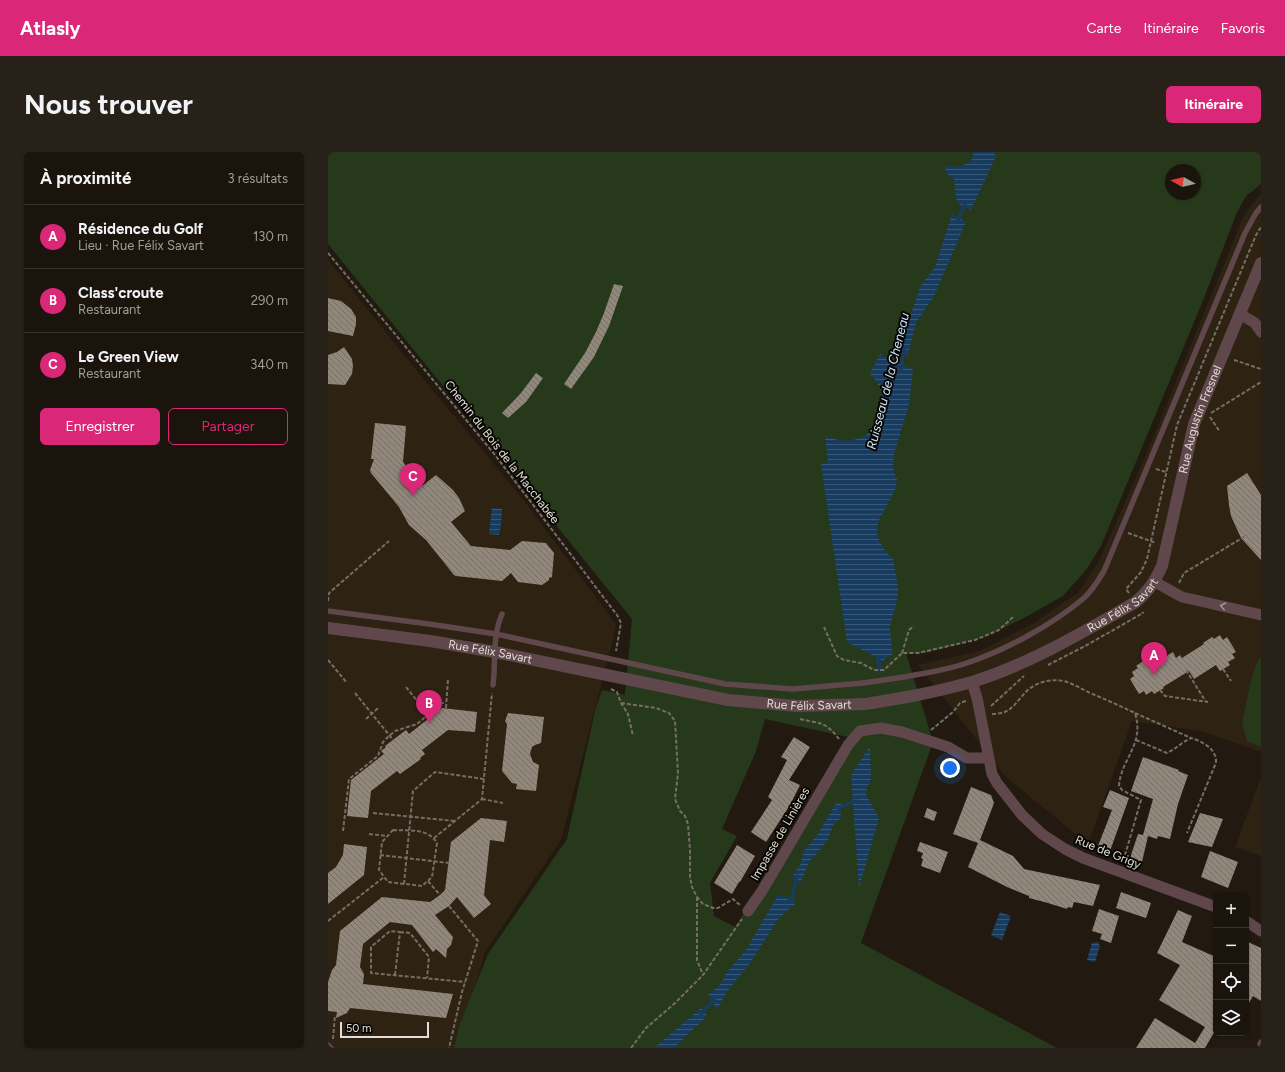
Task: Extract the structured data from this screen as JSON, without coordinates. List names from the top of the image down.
{
  "streets": {
    "street": [
      "Rue Augustin Fresnel",
      "Rue Félix Savart",
      "Impasse de Linières",
      "Rue de Grigy"
    ],
    "path": ["Chemin du Bois de la Macchabée"]
  },
  "crossings": [
    ["Rue Augustin Fresnel", "Rue Félix Savart"],
    ["Rue Félix Savart", "Rue de Grigy"],
    ["Impasse de Linières", "Rue de Grigy"]
  ],
  "water": ["Ruisseau de la Cheneau"],
  "scale_bar": "50 m",
  "north": "left",
  "page": {
    "header": "Atlasly",
    "nav": ["Carte", "Itinéraire", "Favoris"],
    "buttons": [
      "Itinéraire",
      ["Enregistrer", "Partager"]
    ],
    "title": "Nous trouver",
    "heading": ["À proximité", "3 résultats"],
    "list": [
      {
        "mark": "A",
        "name": "Résidence du Golf",
        "note": "Lieu · Rue Félix Savart",
        "value": "130 m"
      },
      {
        "mark": "B",
        "name": "Class'croute",
        "note": "Restaurant",
        "value": "290 m"
      },
      {
        "mark": "C",
        "name": "Le Green View",
        "note": "Restaurant",
        "value": "340 m"
      }
    ],
    "pins": ["C", "A", "B"],
    "map_buttons": ["+", "−"],
    "scale": "50 m"
  }
}
